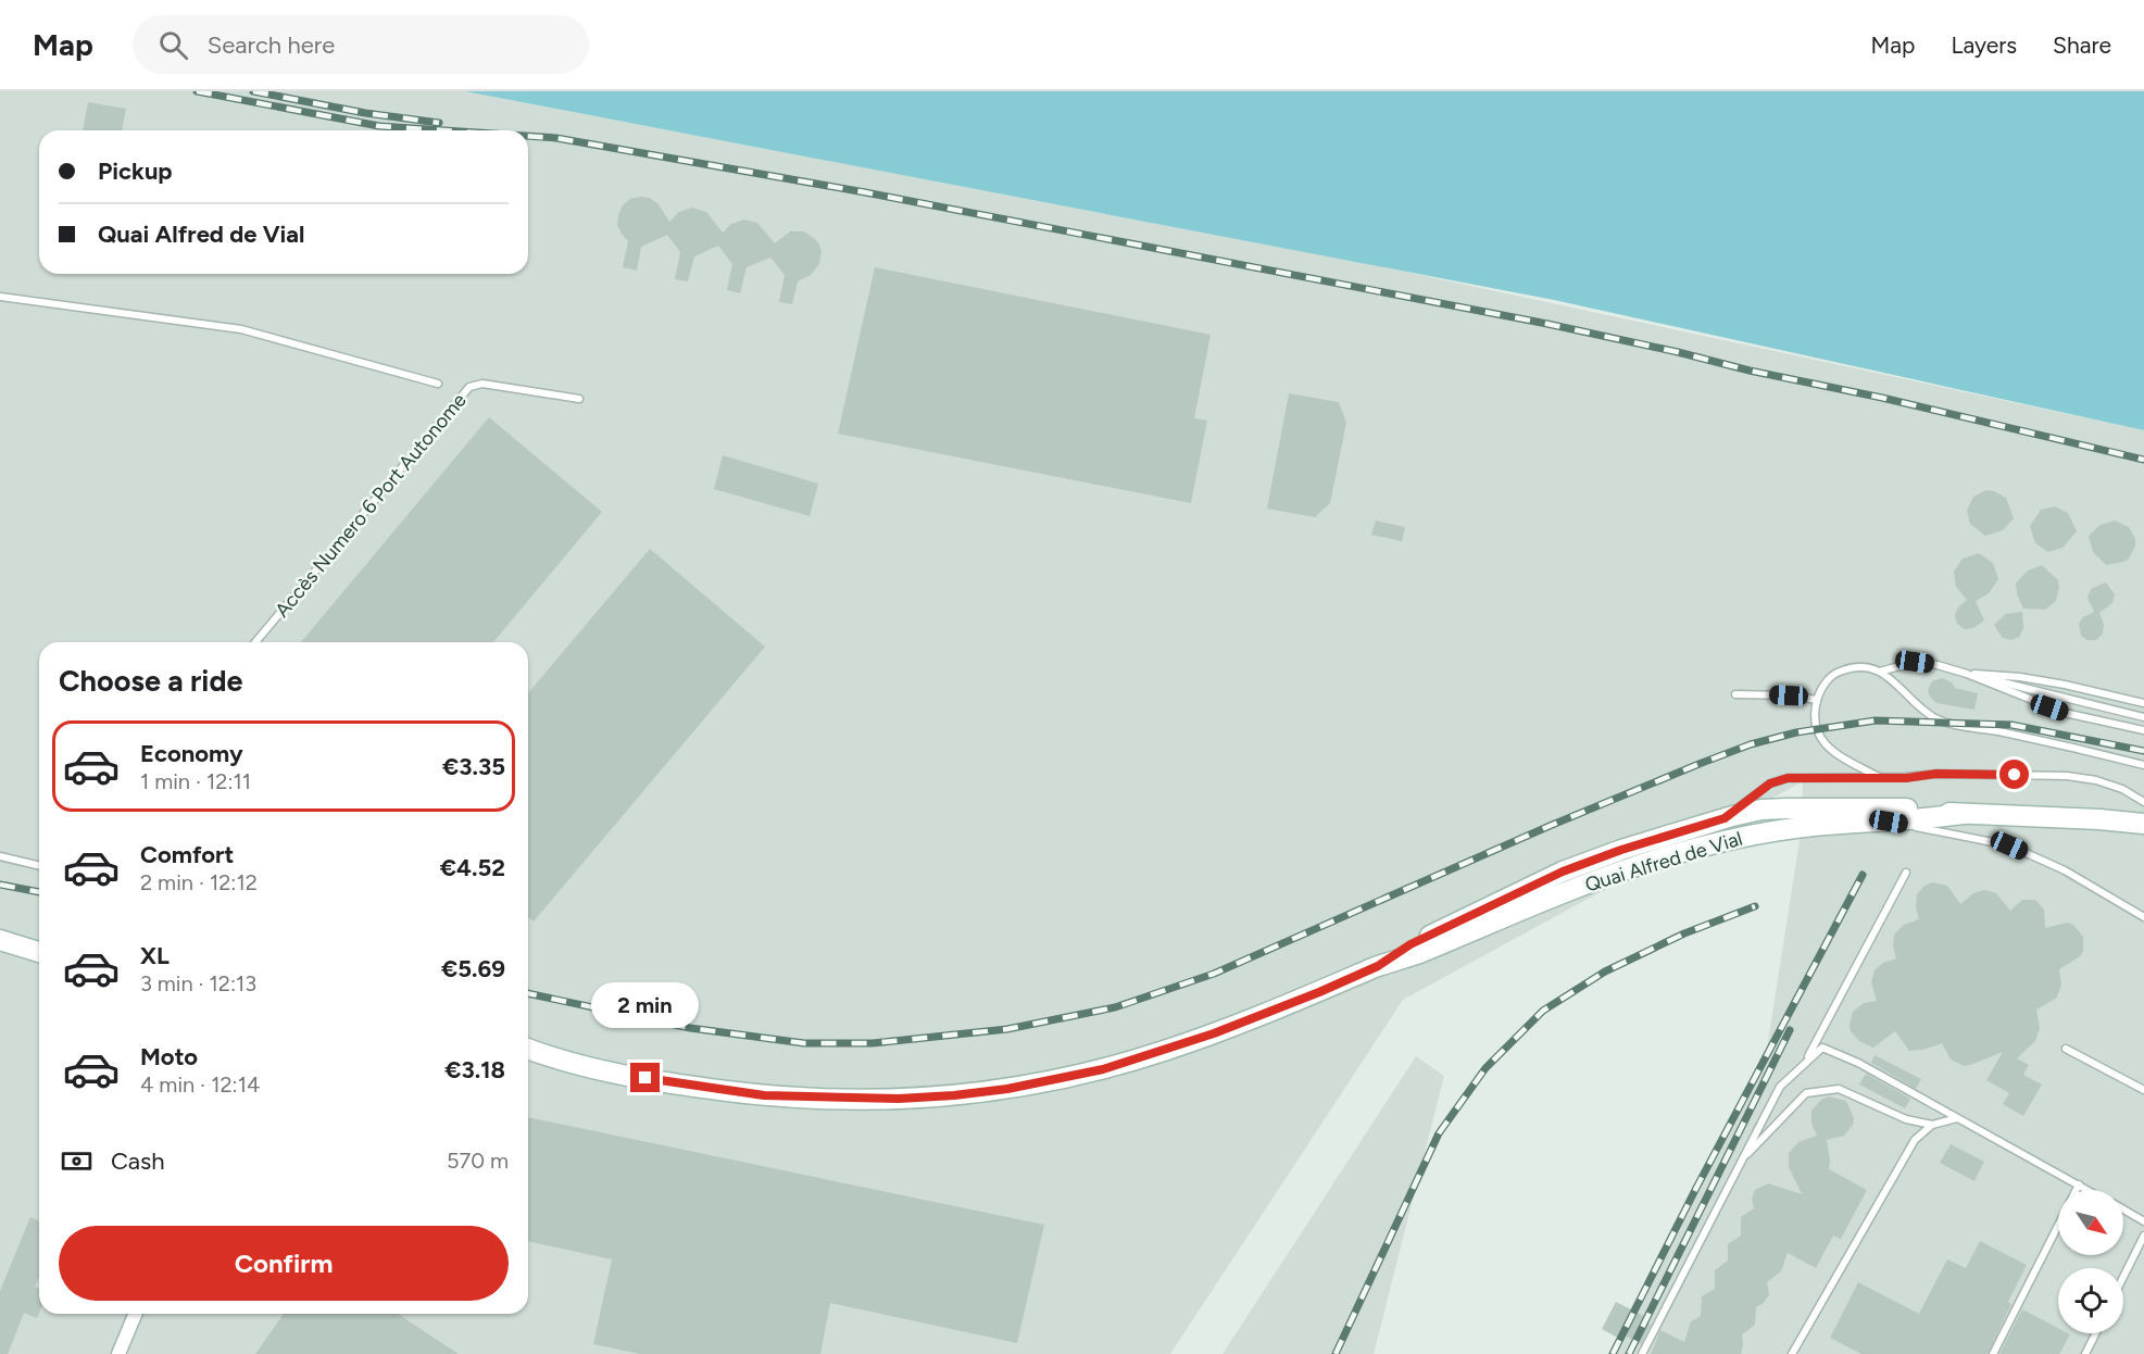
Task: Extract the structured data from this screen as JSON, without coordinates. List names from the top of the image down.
{
  "streets": {
    "main road": ["Quai Alfred de Vial"],
    "lane": ["Accès Numero 6 Port Autonome"]
  },
  "north": "bottom right",
  "page": {
    "header": "Map",
    "search": "Search here",
    "nav": ["Map", "Layers", "Share"],
    "banner": ["Pickup", "Quai Alfred de Vial"],
    "heading": "Choose a ride",
    "list": [
      {
        "name": "Economy",
        "note": "1 min · 12:11",
        "value": "€3.35"
      },
      {
        "name": "Comfort",
        "note": "2 min · 12:12",
        "value": "€4.52"
      },
      {
        "name": "XL",
        "note": "3 min · 12:13",
        "value": "€5.69"
      },
      {
        "name": "Moto",
        "note": "4 min · 12:14",
        "value": "€3.18"
      }
    ],
    "bubble": "2 min",
    "pay": ["Cash", "570 m"],
    "buttons": "Confirm"
  }
}
